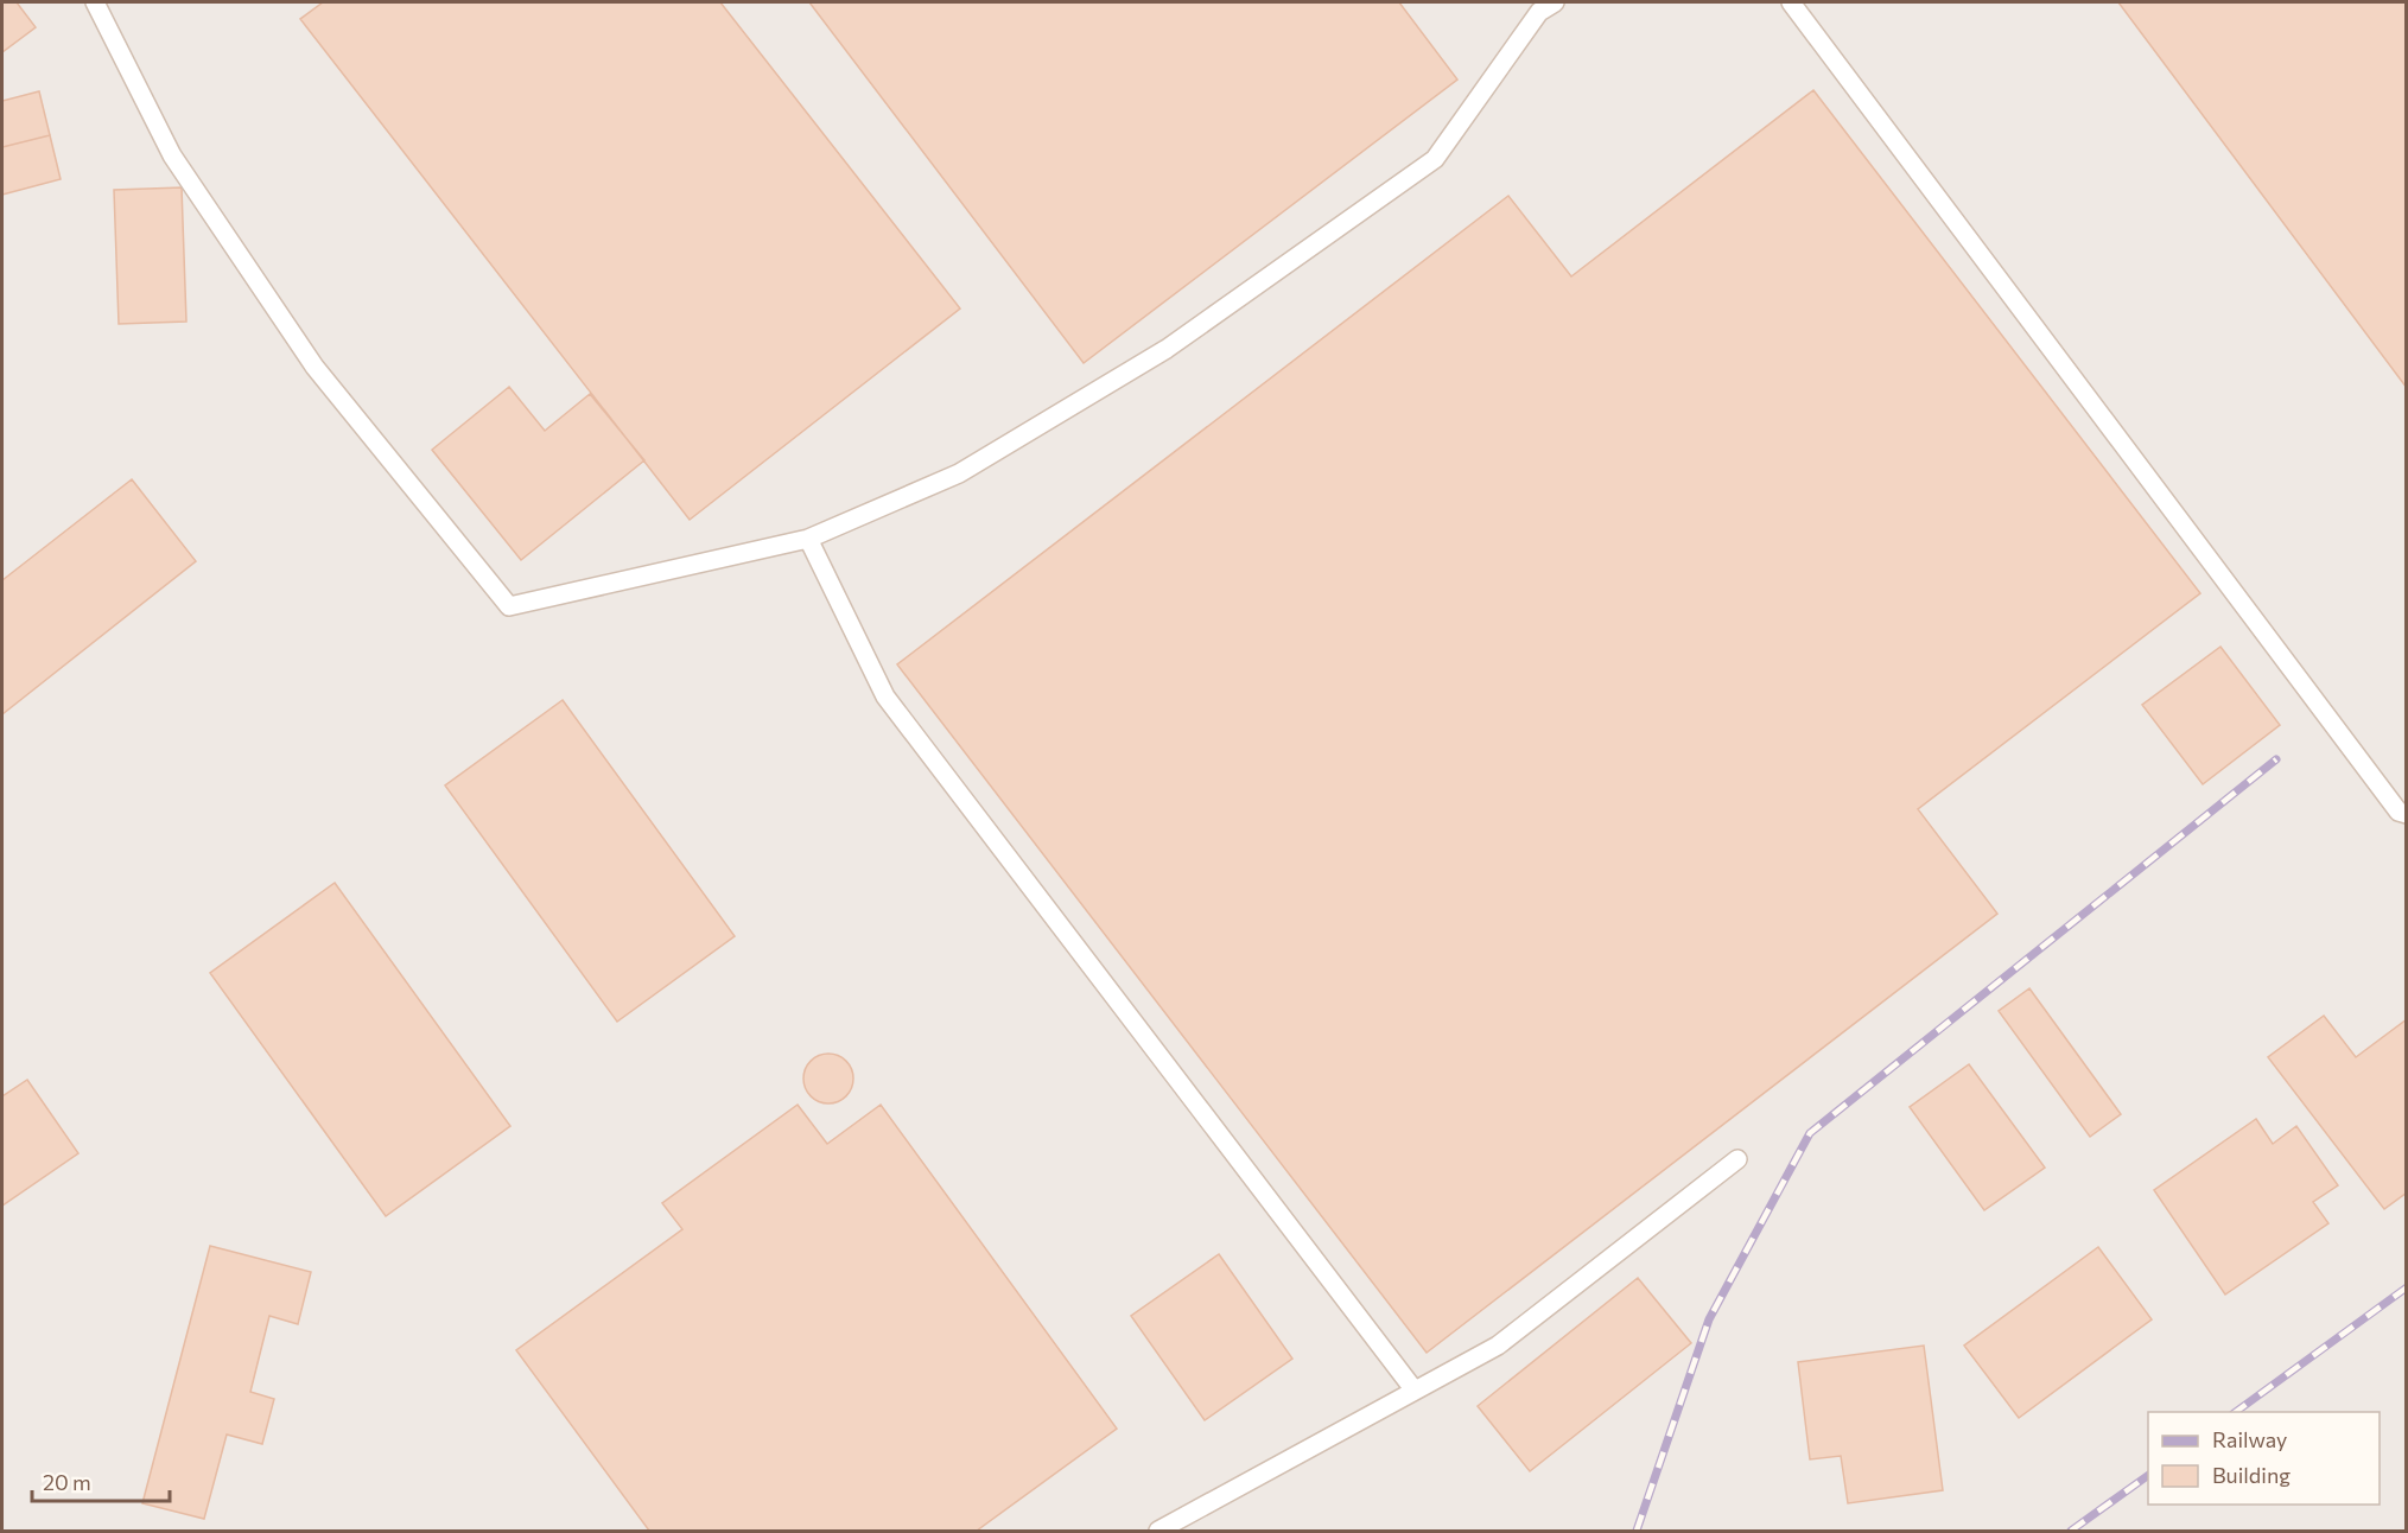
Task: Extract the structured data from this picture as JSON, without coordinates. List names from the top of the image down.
{
  "legend": ["Railway", "Building"],
  "scale_bar": "20 m"
}
